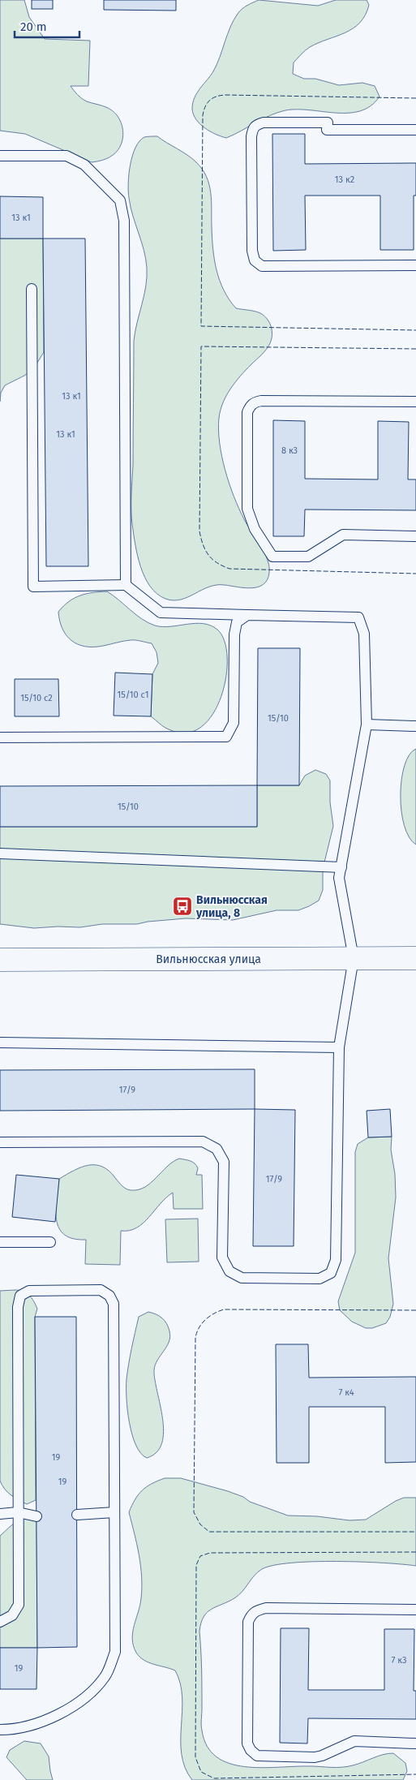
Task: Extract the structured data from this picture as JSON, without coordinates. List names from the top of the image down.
{
  "streets": {
    "street": ["Вильнюсская улица"]
  },
  "places": {
    "bus stop": ["Вильнюсская улица, 8"]
  },
  "house_numbers": [
    "13 к2",
    "13 к1",
    "13 к1",
    "13 к1",
    "8 к3",
    "15/10 с1",
    "15/10 с2",
    "15/10",
    "15/10",
    "17/9",
    "17/9",
    "7 к4",
    "19",
    "19",
    "7 к3",
    "19"
  ],
  "scale_bar": "20 m"
}
